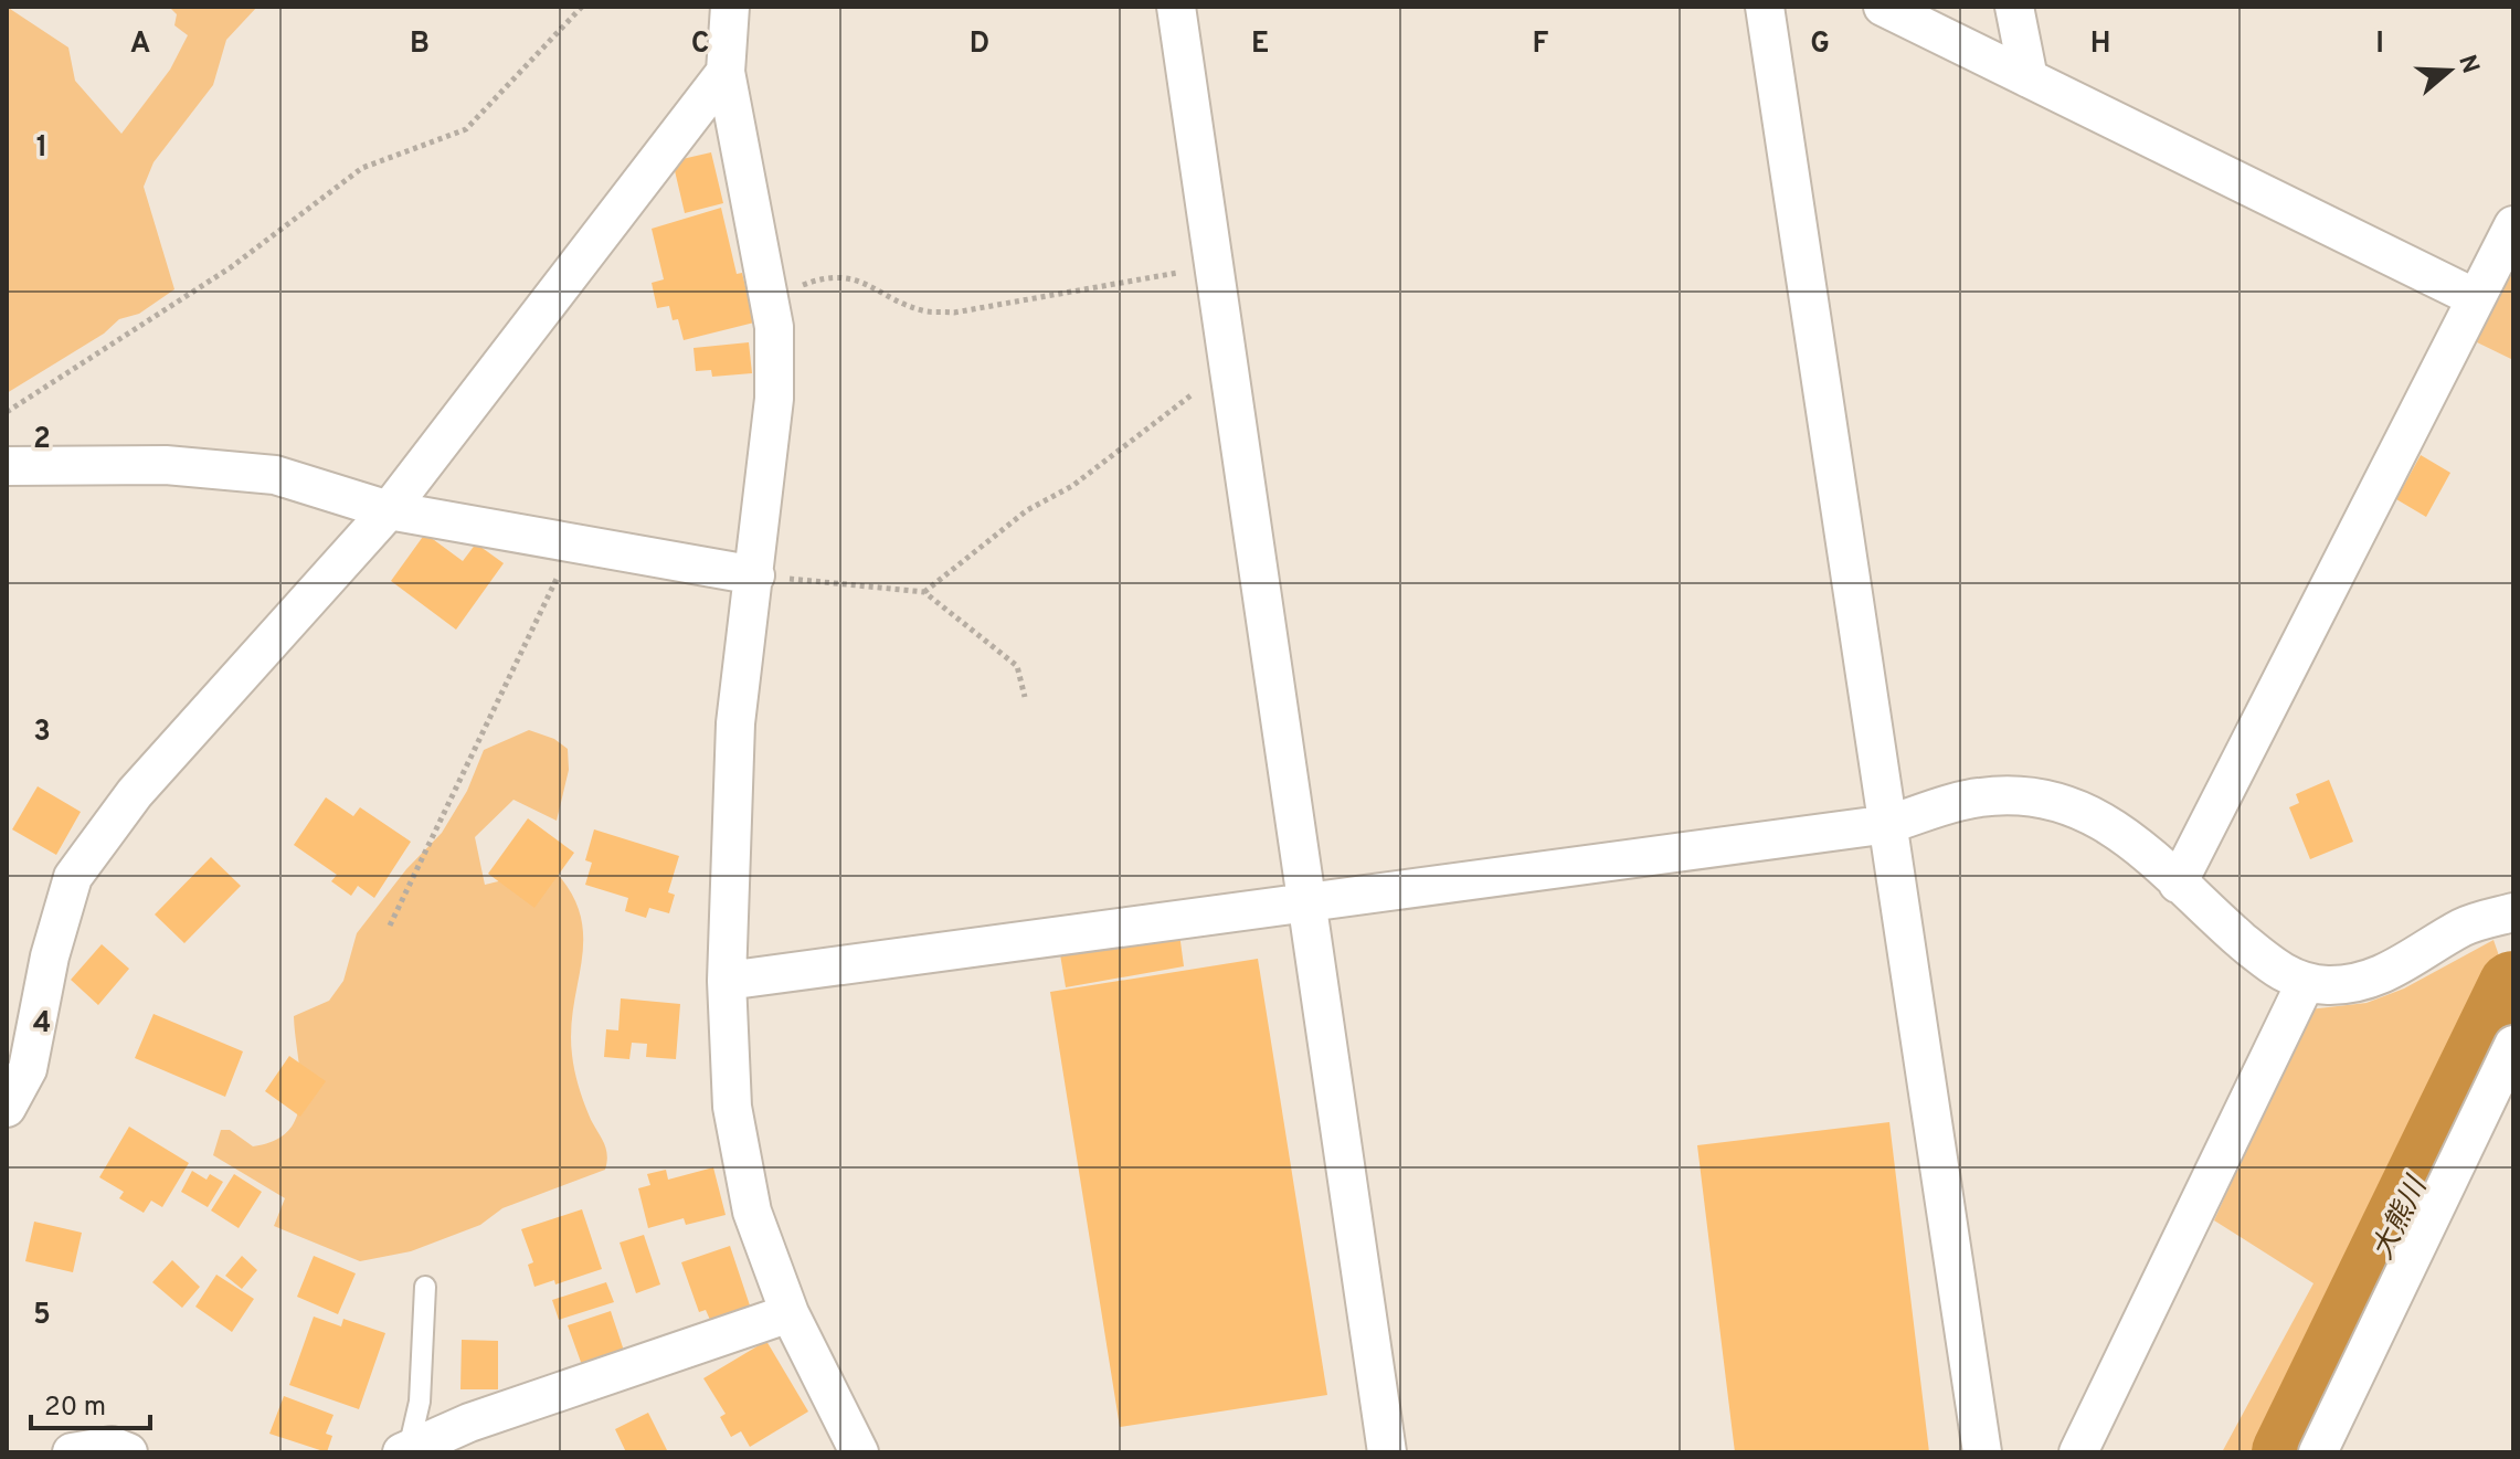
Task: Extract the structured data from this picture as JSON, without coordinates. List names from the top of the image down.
{
  "water": ["大熊川"],
  "scale_bar": "20 m",
  "north": "right",
  "grid": {
    "columns": [
      "A",
      "B",
      "C",
      "D",
      "E",
      "F",
      "G",
      "H",
      "I"
    ],
    "rows": [
      "1",
      "2",
      "3",
      "4",
      "5"
    ]
  }
}
